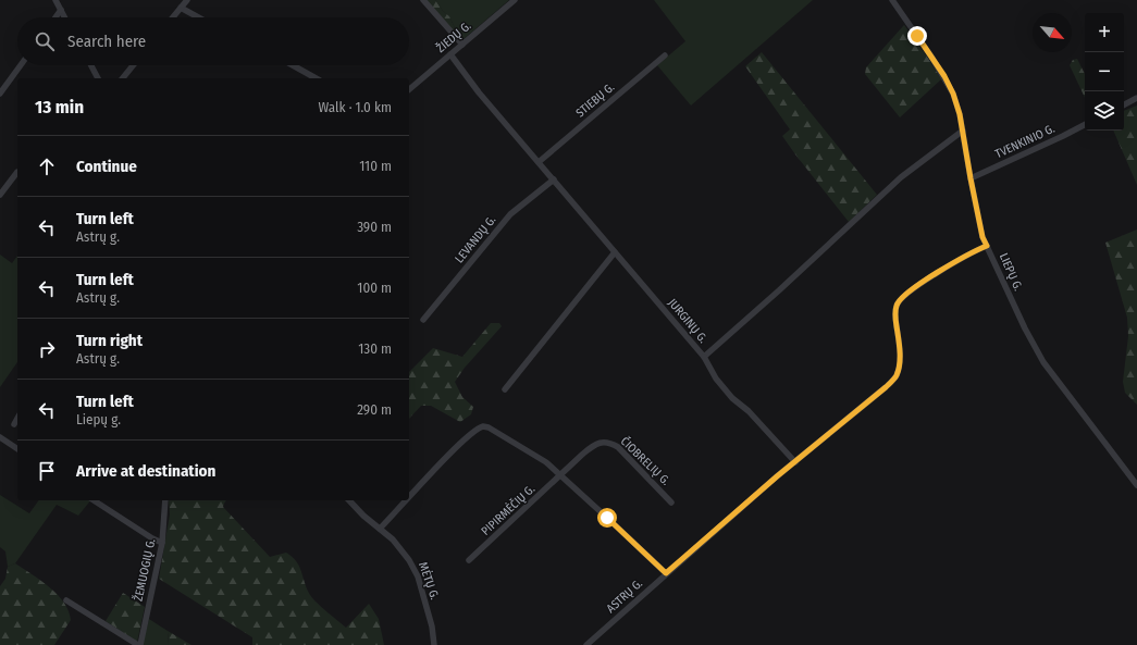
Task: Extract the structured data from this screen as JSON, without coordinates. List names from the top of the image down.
{
  "streets": {
    "street": [
      "ŽIEDŲ G.",
      "STIEBŲ G.",
      "TVENKINIO G.",
      "LEVANDŲ G.",
      "LIEPŲ G.",
      "JURGINŲ G.",
      "ČIOBRELIŲ G.",
      "PIPIRMĖČIŲ G.",
      "ŽEMUOGIŲ G.",
      "MĖTŲ G.",
      "ASTRŲ G."
    ]
  },
  "crossings": [
    ["ŽIEDŲ G.", "JURGINŲ G."],
    ["STIEBŲ G.", "JURGINŲ G."],
    ["TVENKINIO G.", "LIEPŲ G."],
    ["LEVANDŲ G.", "JURGINŲ G."],
    ["LIEPŲ G.", "JURGINŲ G."],
    ["LIEPŲ G.", "ASTRŲ G."],
    ["ČIOBRELIŲ G.", "PIPIRMĖČIŲ G."]
  ],
  "north": "bottom right",
  "page": {
    "map_buttons": ["+", "−"],
    "search": "Search here",
    "heading": ["13 min", "Walk · 1.0 km"],
    "list": [
      ["Continue", "110 m"],
      ["Turn left", "Astrų g.", "390 m"],
      ["Turn left", "Astrų g.", "100 m"],
      ["Turn right", "Astrų g.", "130 m"],
      ["Turn left", "Liepų g.", "290 m"],
      "Arrive at destination"
    ]
  }
}
